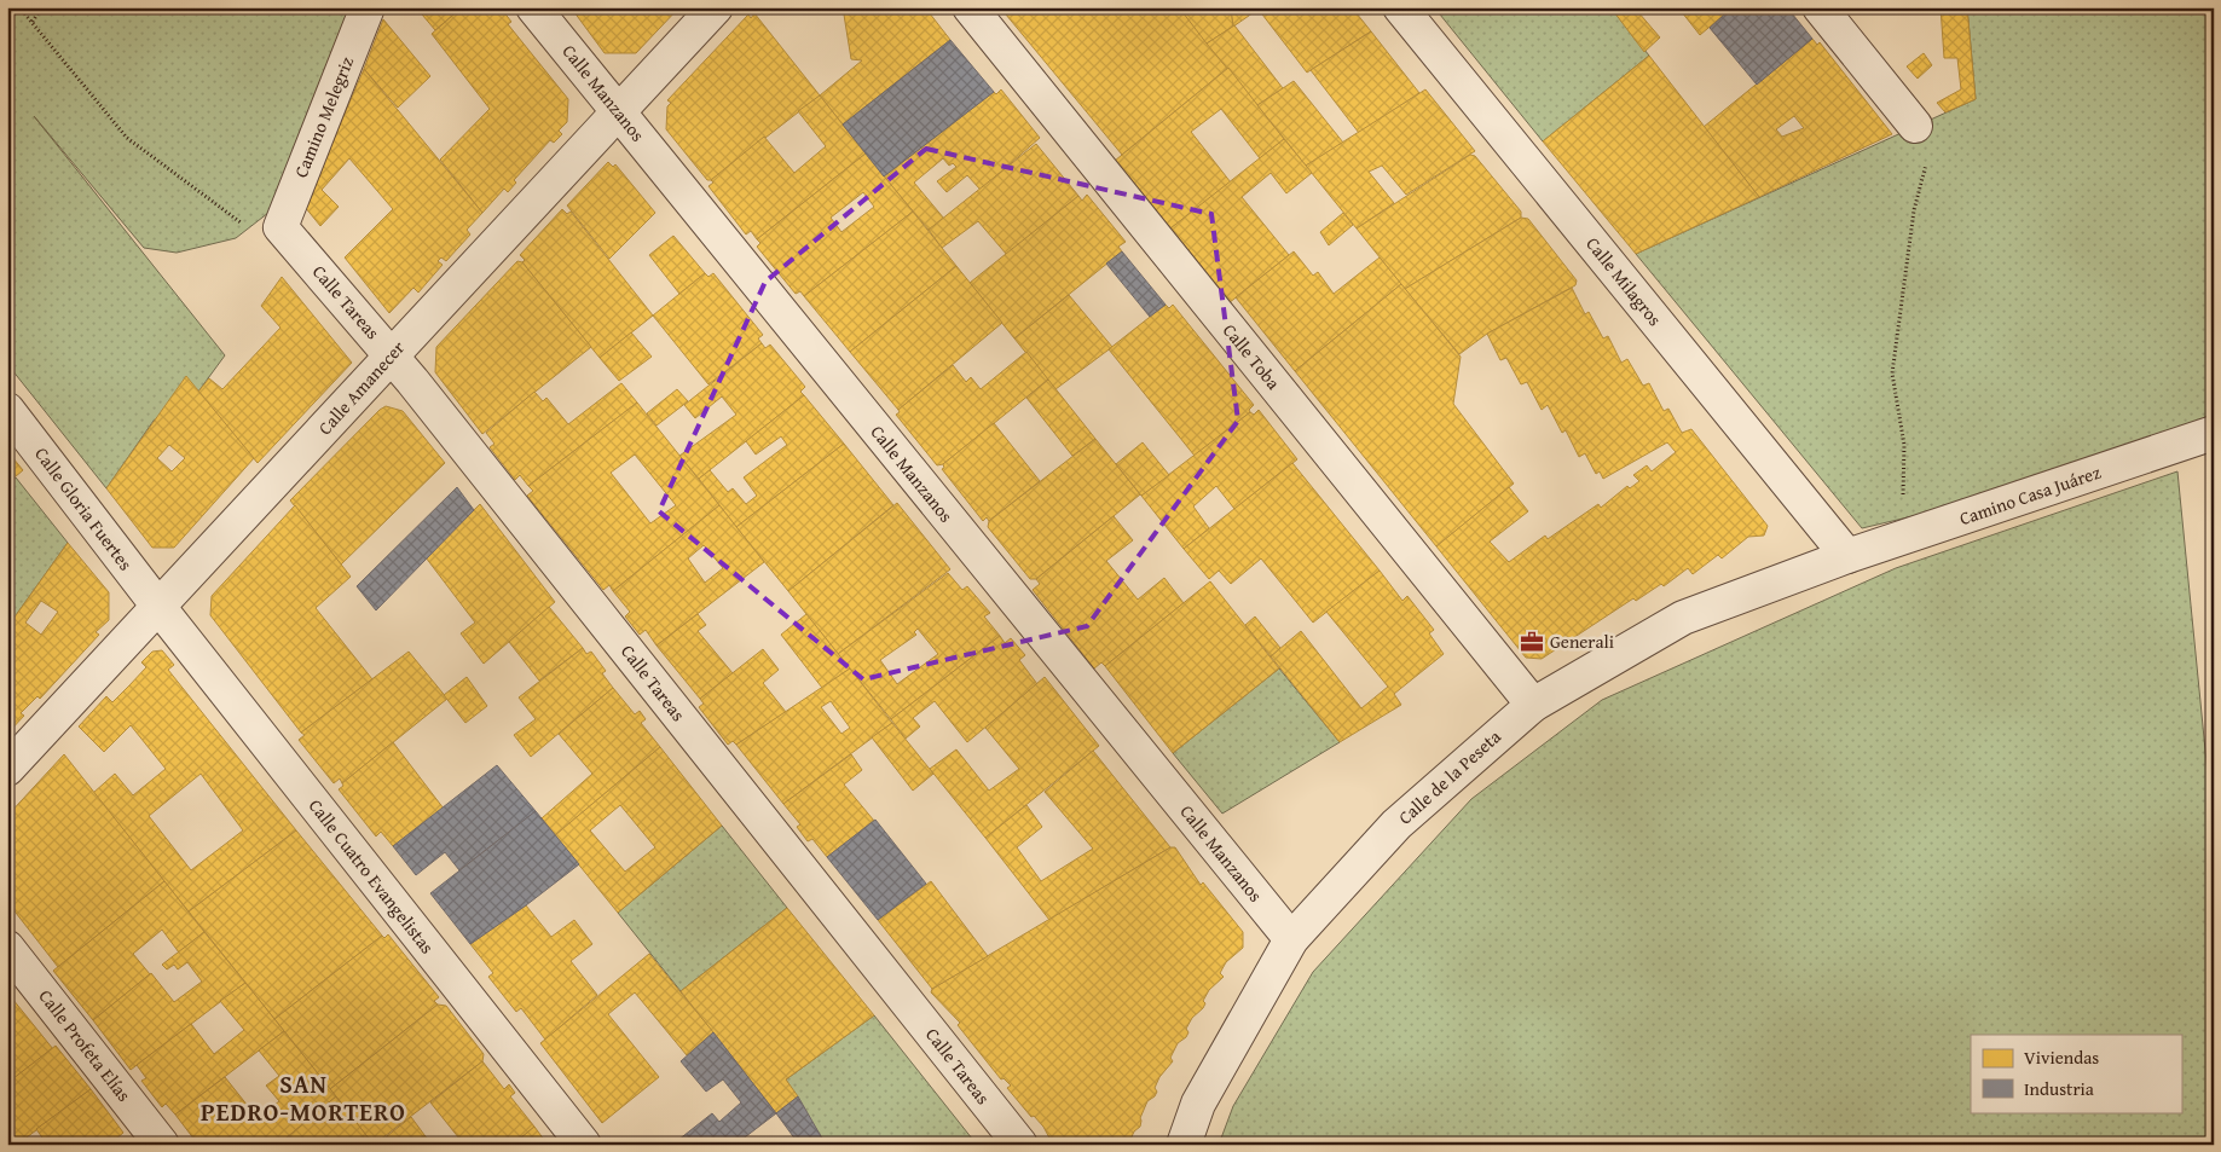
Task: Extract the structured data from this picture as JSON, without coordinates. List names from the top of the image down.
{
  "streets": {
    "street": [
      "Calle Manzanos",
      "Camino Melegriz",
      "Calle Milagros",
      "Calle Tareas",
      "Calle Toba",
      "Calle Amanecer",
      "Camino Casa Juárez",
      "Calle Gloria Fuertes",
      "Calle de la Peseta",
      "Calle Cuatro Evangelistas",
      "Calle Profeta Elías"
    ]
  },
  "crossings": [
    ["Calle Manzanos", "Calle Amanecer"],
    ["Calle Manzanos", "Calle de la Peseta"],
    ["Camino Melegriz", "Calle Tareas"],
    ["Calle Milagros", "Camino Casa Juárez"],
    ["Calle Milagros", "Calle de la Peseta"],
    ["Calle Tareas", "Calle Amanecer"],
    ["Calle Toba", "Calle de la Peseta"],
    ["Calle Amanecer", "Calle Gloria Fuertes"],
    ["Calle Amanecer", "Calle Cuatro Evangelistas"],
    ["Camino Casa Juárez", "Calle de la Peseta"],
    ["Calle Gloria Fuertes", "Calle Cuatro Evangelistas"]
  ],
  "districts": ["SAN PEDRO-MORTERO"],
  "places": {
    "office": ["Generali"]
  },
  "legend": ["Viviendas", "Industria"]
}
